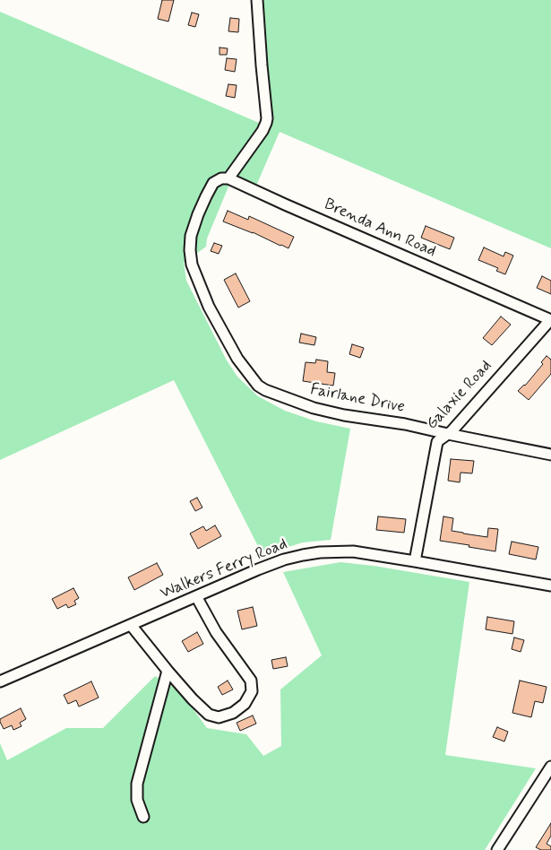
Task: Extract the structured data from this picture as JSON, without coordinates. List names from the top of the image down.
{
  "streets": {
    "street": [
      "Brenda Ann Road",
      "Galaxie Road",
      "Fairlane Drive",
      "Walkers Ferry Road"
    ]
  },
  "crossings": [
    ["Brenda Ann Road", "Galaxie Road"],
    ["Brenda Ann Road", "Fairlane Drive"],
    ["Galaxie Road", "Fairlane Drive"],
    ["Galaxie Road", "Walkers Ferry Road"]
  ]
}
